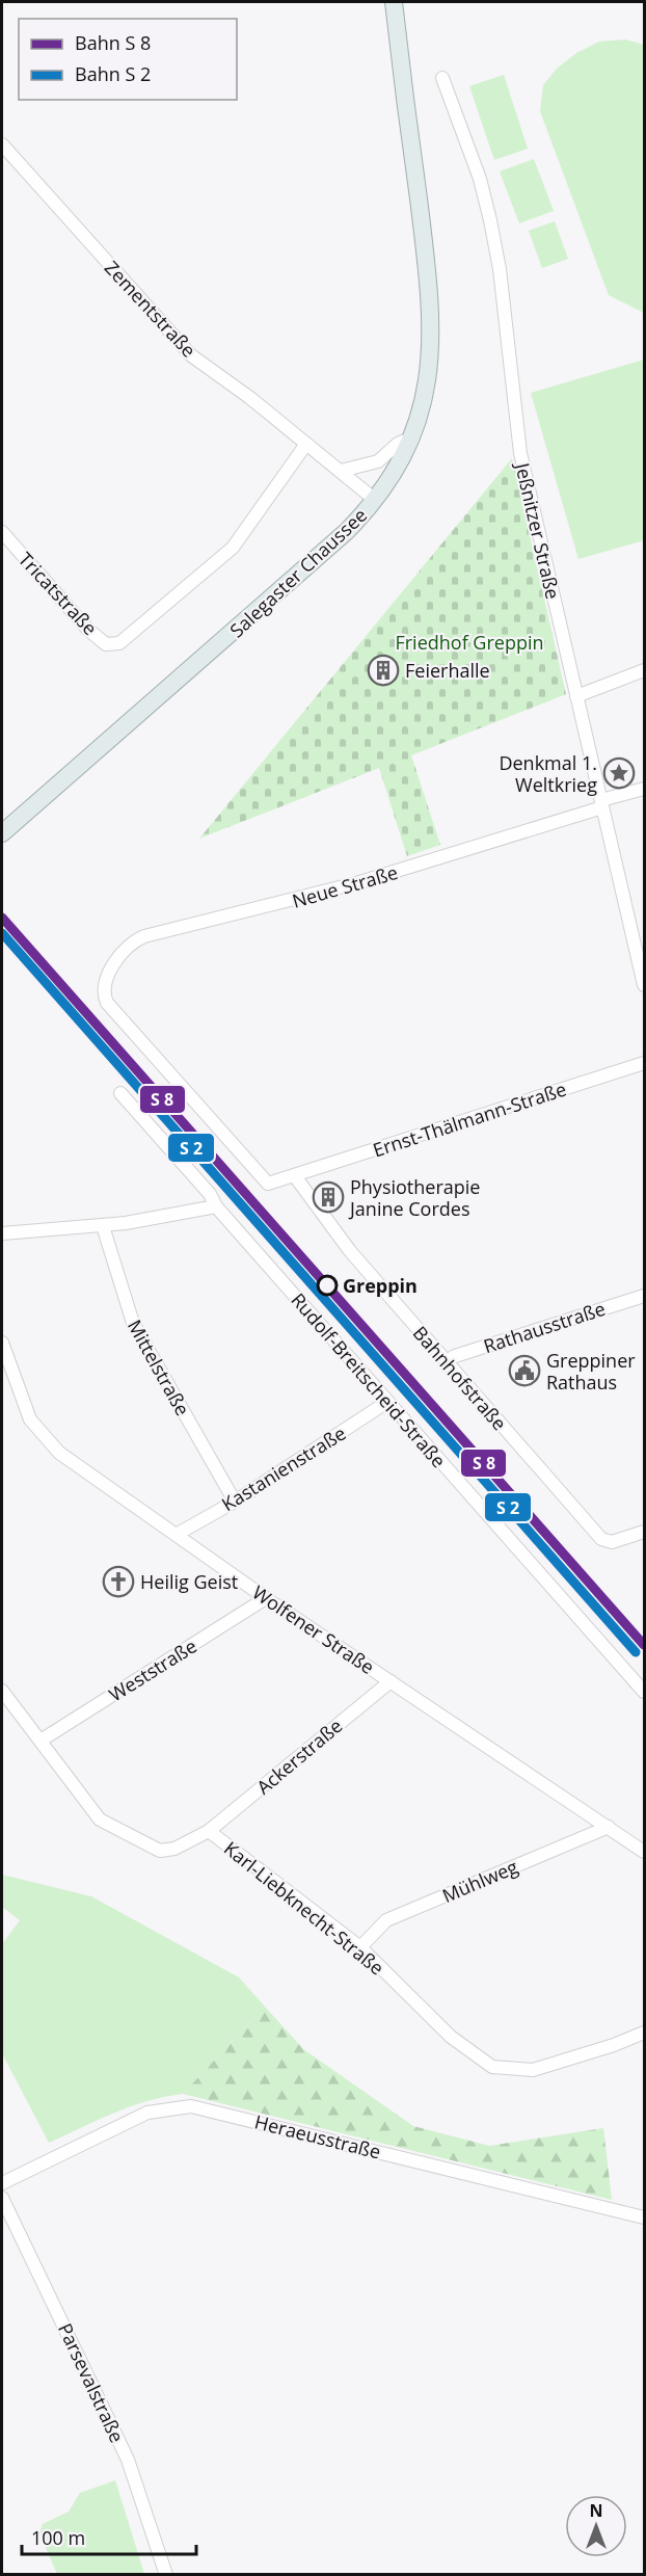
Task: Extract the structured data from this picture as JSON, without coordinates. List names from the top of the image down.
{
  "streets": {
    "main road": ["Salegaster Chaussee"],
    "street": [
      "Zementstraße",
      "Jeßnitzer Straße",
      "Tricatstraße",
      "Neue Straße",
      "Ernst-Thälmann-Straße",
      "Rathausstraße",
      "Mittelstraße",
      "Bahnhofstraße",
      "Rudolf-Breitscheid-Straße",
      "Kastanienstraße",
      "Wolfener Straße",
      "Weststraße",
      "Ackerstraße",
      "Mühlweg",
      "Karl-Liebknecht-Straße",
      "Heraeusstraße",
      "Parsevalstraße"
    ]
  },
  "crossings": [
    ["Zementstraße", "Salegaster Chaussee"],
    ["Zementstraße", "Tricatstraße"],
    ["Jeßnitzer Straße", "Neue Straße"],
    ["Neue Straße", "Ernst-Thälmann-Straße"],
    ["Ernst-Thälmann-Straße", "Bahnhofstraße"],
    ["Rathausstraße", "Bahnhofstraße"],
    ["Mittelstraße", "Kastanienstraße"],
    ["Rudolf-Breitscheid-Straße", "Kastanienstraße"],
    ["Kastanienstraße", "Wolfener Straße"],
    ["Wolfener Straße", "Weststraße"],
    ["Wolfener Straße", "Ackerstraße"],
    ["Wolfener Straße", "Mühlweg"],
    ["Weststraße", "Karl-Liebknecht-Straße"],
    ["Ackerstraße", "Karl-Liebknecht-Straße"],
    ["Mühlweg", "Karl-Liebknecht-Straße"]
  ],
  "parks": ["Friedhof Greppin"],
  "places": {
    "building": ["Feierhalle", "Physiotherapie Janine Cordes"],
    "place": ["Denkmal 1. Weltkrieg"],
    "other": ["Greppin"],
    "public building": ["Greppiner Rathaus"],
    "church": ["Heilig Geist"]
  },
  "legend": ["Bahn S 8", "Bahn S 2"],
  "scale_bar": "100 m",
  "north": "top"
}
